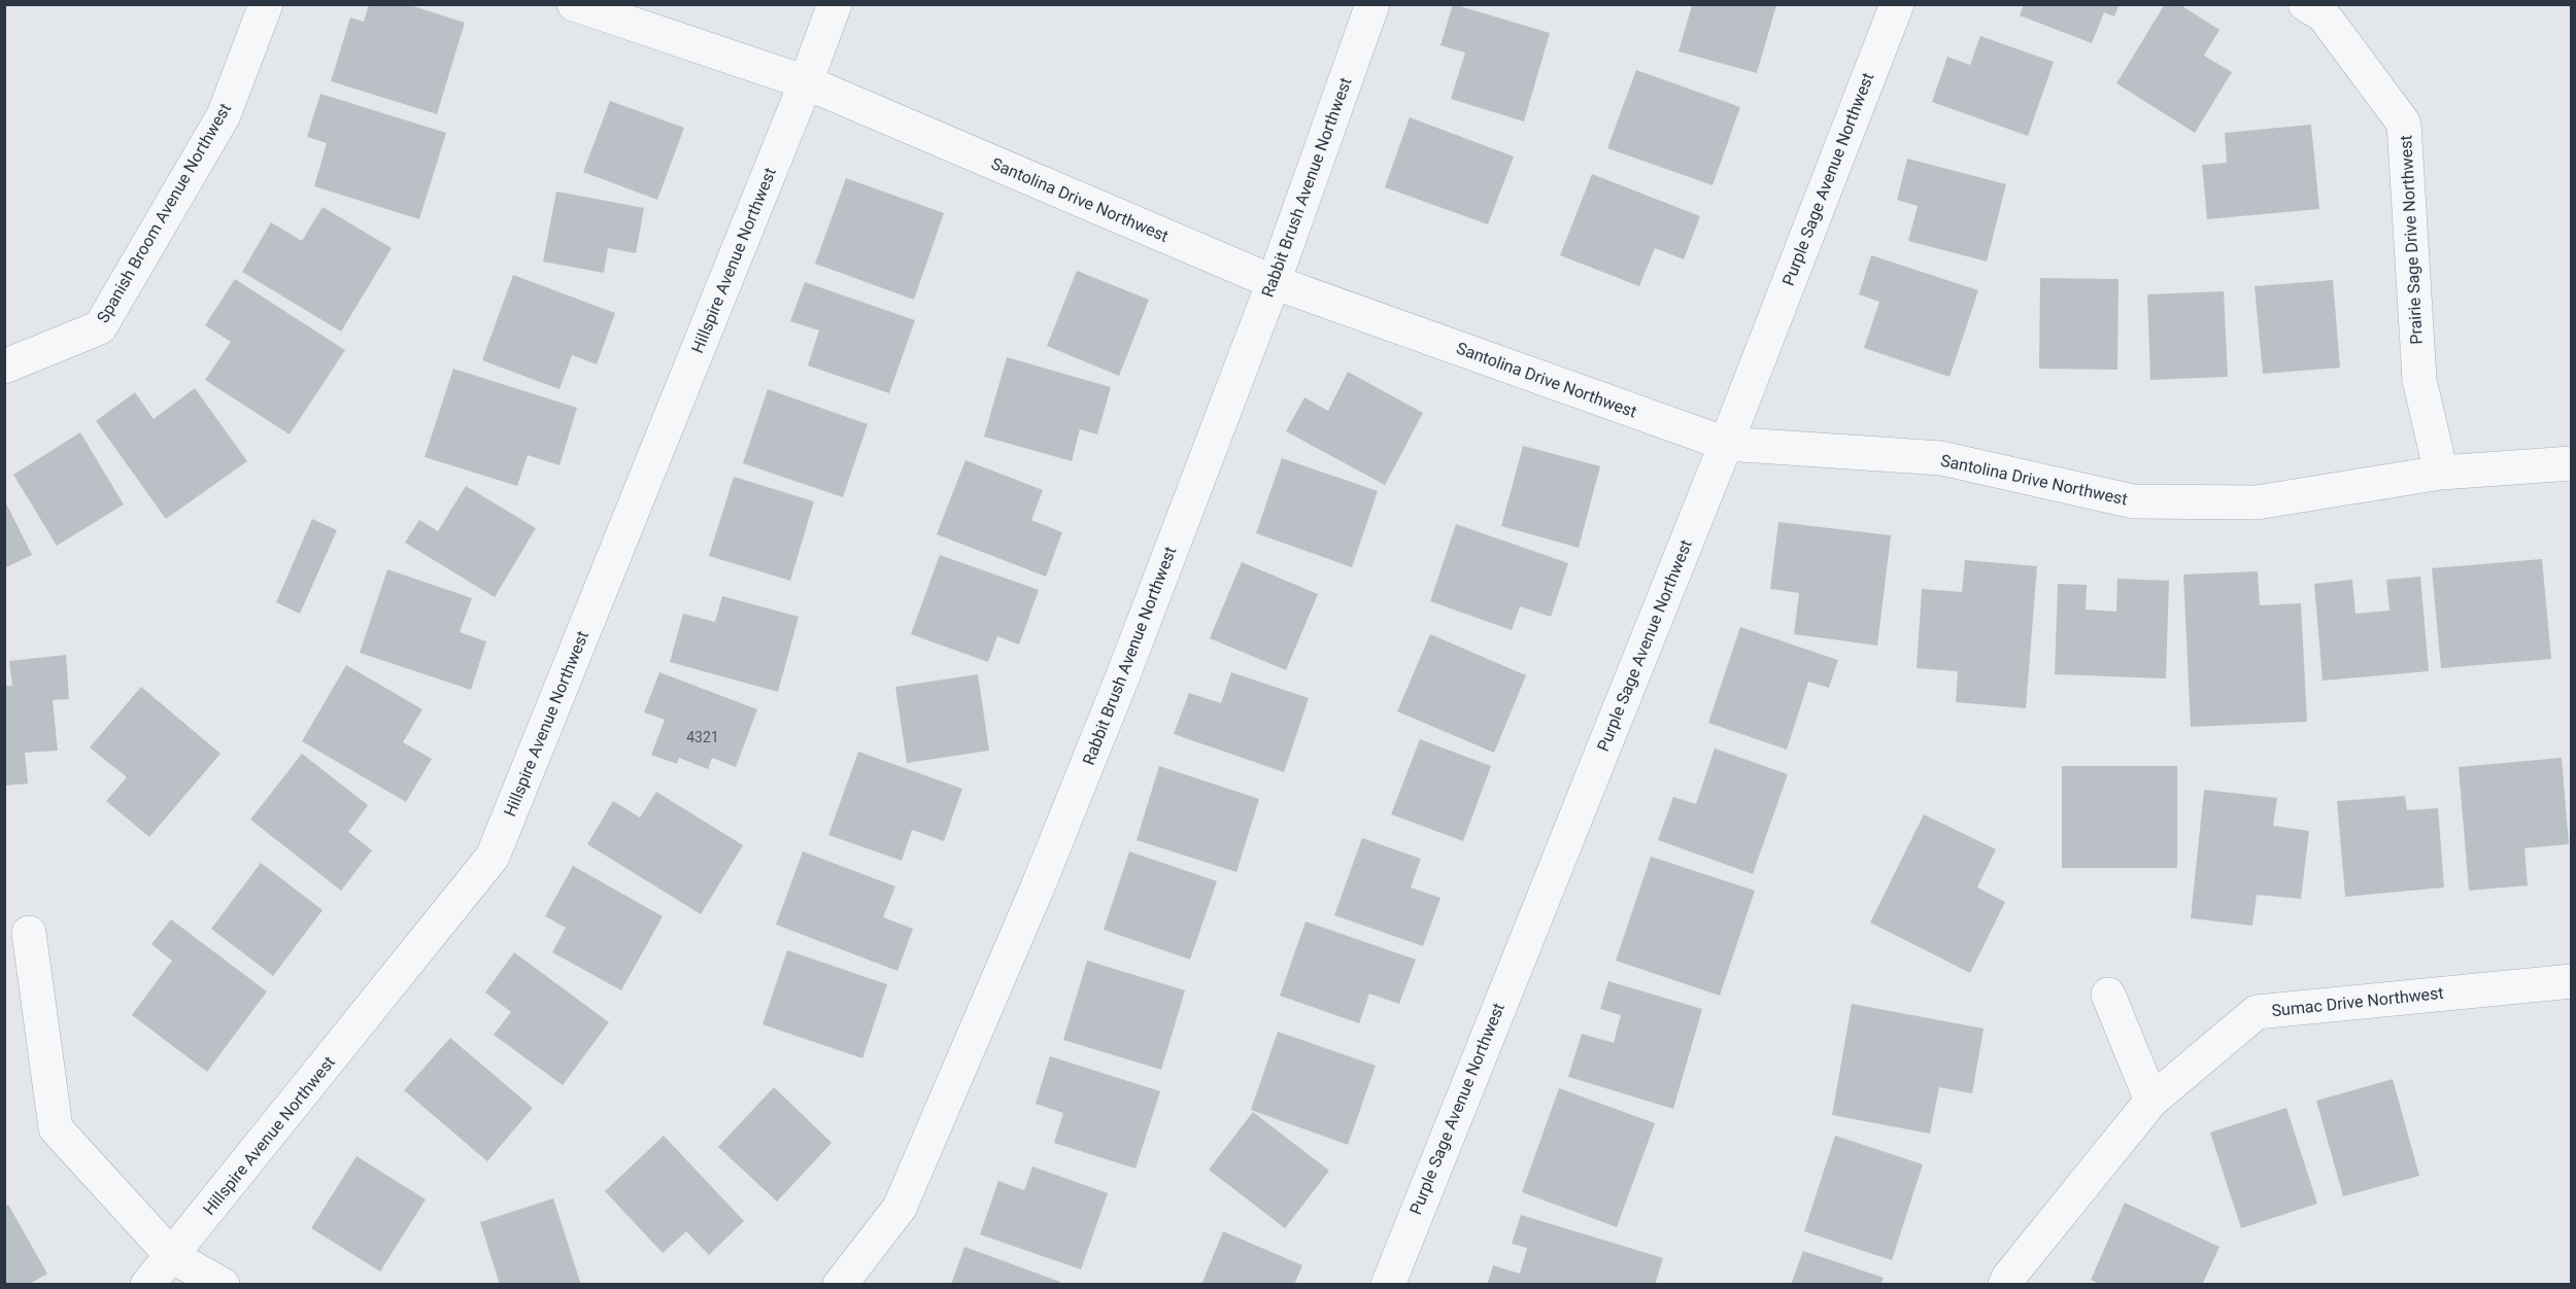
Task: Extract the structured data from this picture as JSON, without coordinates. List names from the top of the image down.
{
  "streets": {
    "street": [
      "Purple Sage Avenue Northwest",
      "Rabbit Brush Avenue Northwest",
      "Santolina Drive Northwest",
      "Spanish Broom Avenue Northwest",
      "Prairie Sage Drive Northwest",
      "Hillspire Avenue Northwest",
      "Sumac Drive Northwest"
    ]
  },
  "crossings": [
    ["Purple Sage Avenue Northwest", "Santolina Drive Northwest"],
    ["Rabbit Brush Avenue Northwest", "Santolina Drive Northwest"],
    ["Santolina Drive Northwest", "Prairie Sage Drive Northwest"],
    ["Santolina Drive Northwest", "Hillspire Avenue Northwest"]
  ],
  "house_numbers": ["4321"]
}
